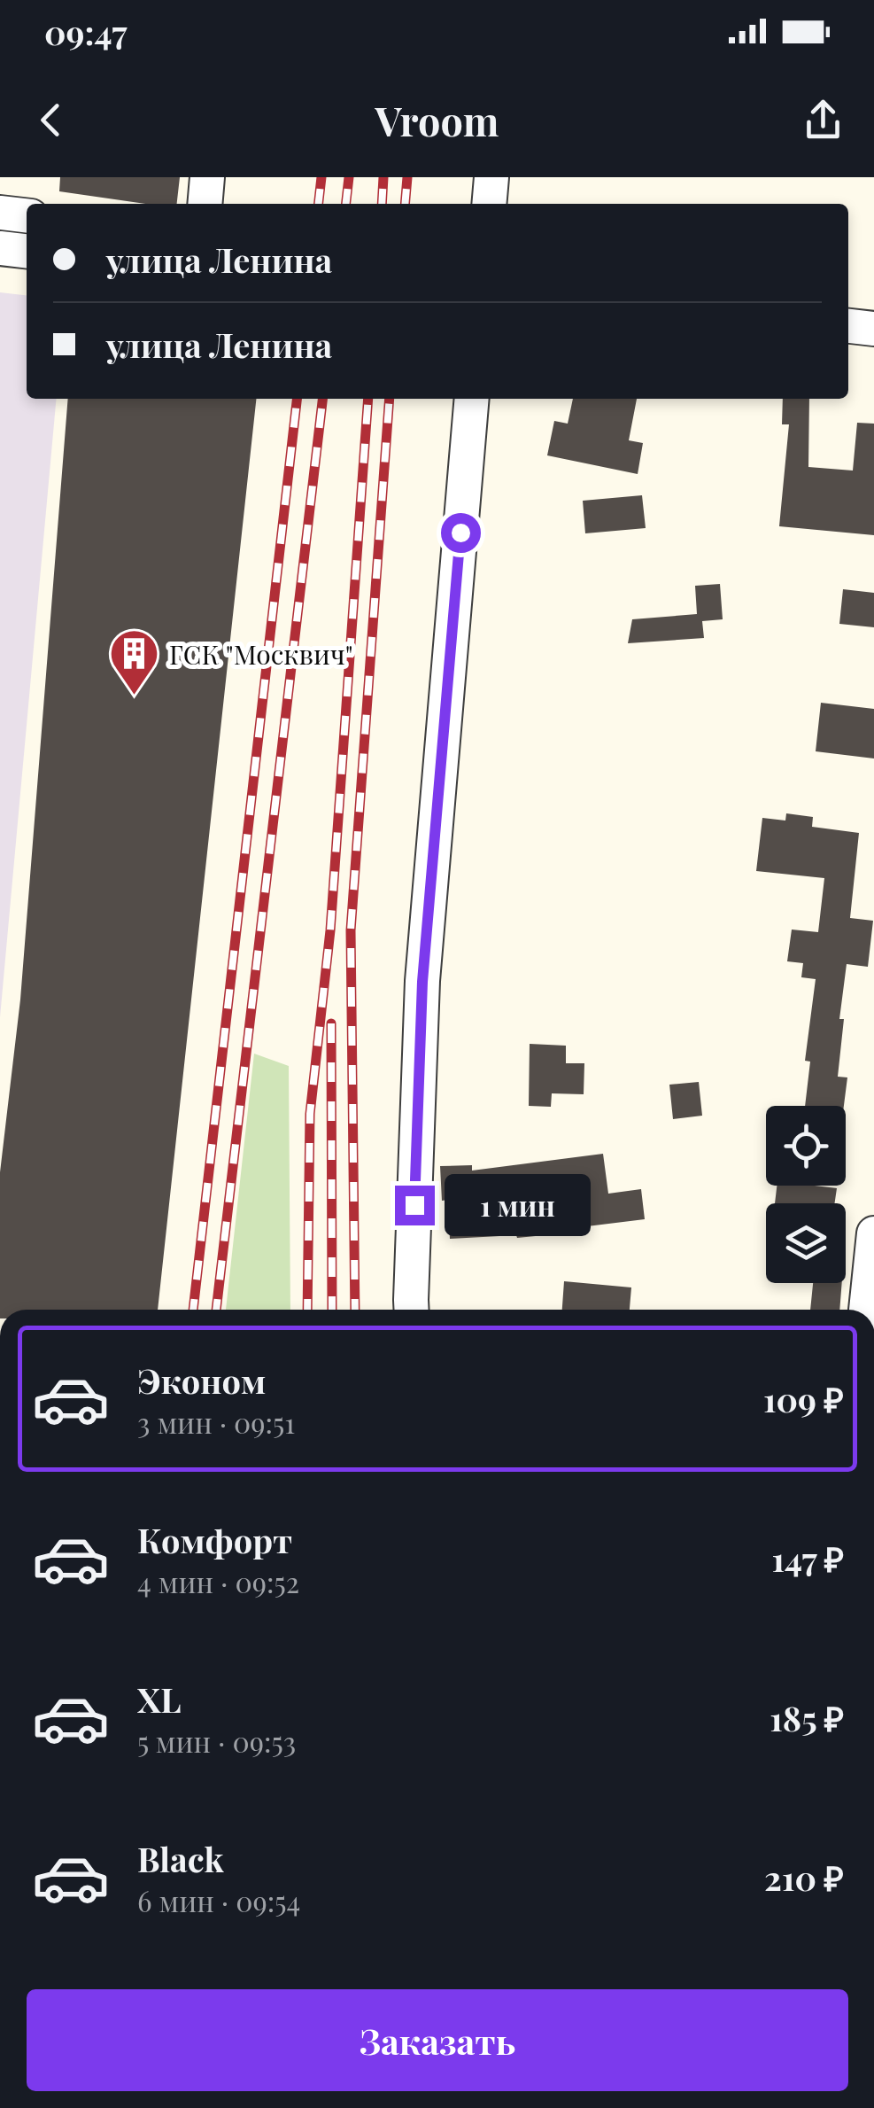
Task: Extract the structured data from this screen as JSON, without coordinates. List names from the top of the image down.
{
  "places": {
    "building": ["ГСК \"Москвич\""]
  },
  "page": {
    "status": "09:47",
    "header": "Vroom",
    "banner": ["улица Ленина", "улица Ленина"],
    "bubble": "1 мин",
    "list": [
      {
        "name": "Эконом",
        "note": "3 мин · 09:51",
        "value": "109 ₽"
      },
      {
        "name": "Комфорт",
        "note": "4 мин · 09:52",
        "value": "147 ₽"
      },
      {
        "name": "XL",
        "note": "5 мин · 09:53",
        "value": "185 ₽"
      },
      {
        "name": "Black",
        "note": "6 мин · 09:54",
        "value": "210 ₽"
      }
    ],
    "buttons": "Заказать"
  }
}
